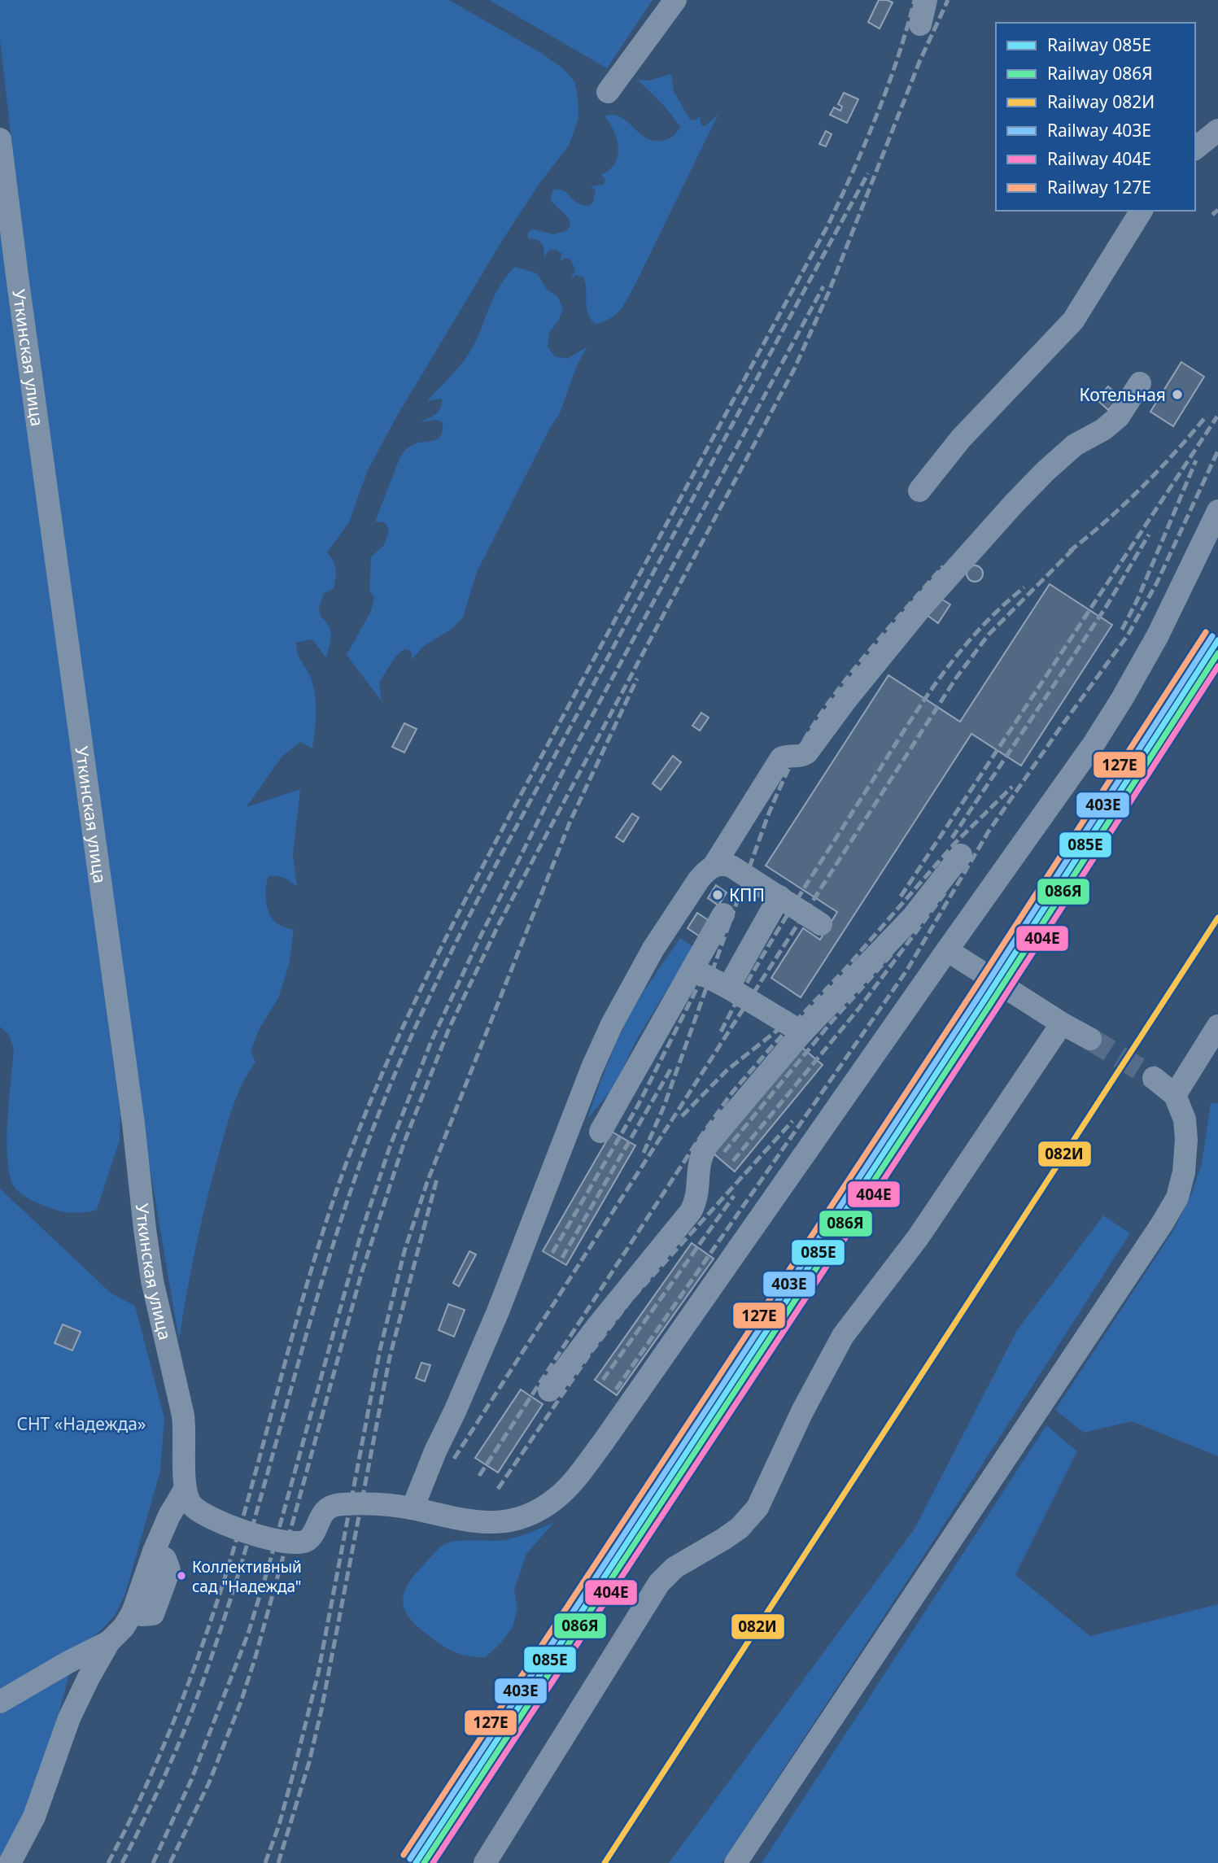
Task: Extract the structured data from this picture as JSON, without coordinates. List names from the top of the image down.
{
  "streets": {
    "street": ["Уткинская улица"]
  },
  "parks": ["СНТ «Надежда»"],
  "places": ["Котельная", "КПП", "Коллективный сад \"Надежда\""],
  "lines": [
    "rail line 127Е",
    "rail line 403Е",
    "rail line 085Е",
    "rail line 086Я",
    "rail line 404Е",
    "rail line 082И"
  ],
  "legend": [
    "Railway 085Е",
    "Railway 086Я",
    "Railway 082И",
    "Railway 403Е",
    "Railway 404Е",
    "Railway 127Е"
  ]
}
